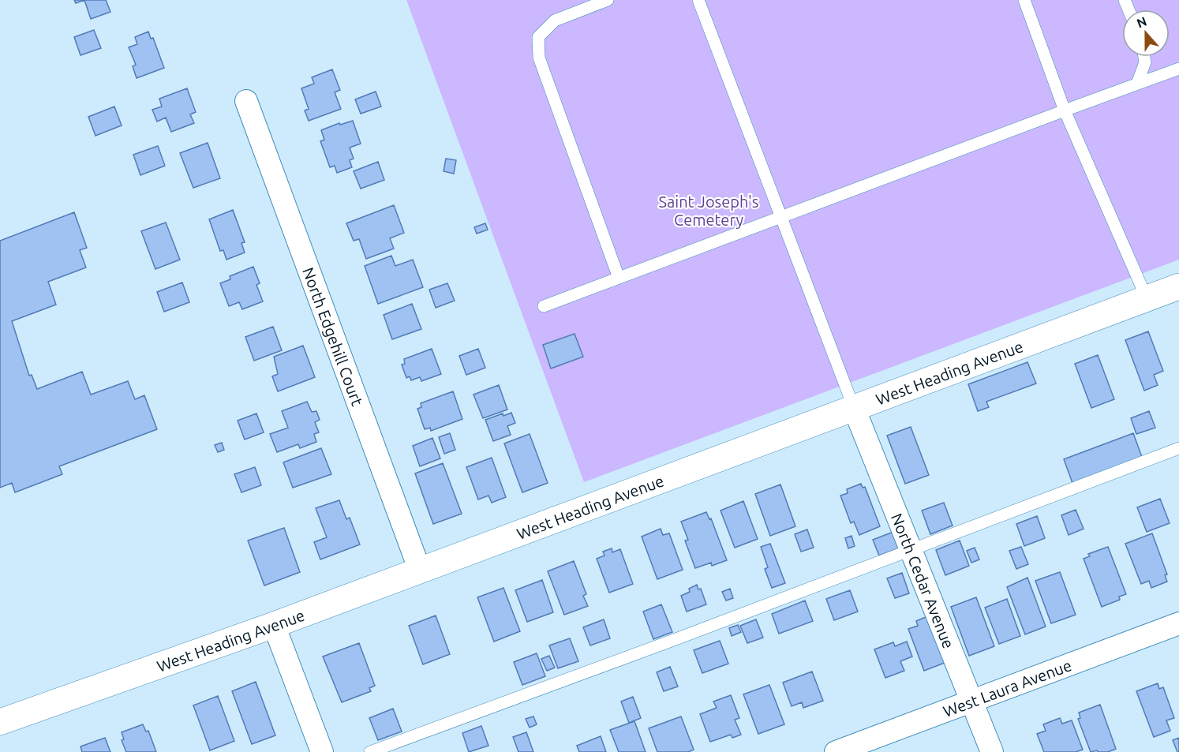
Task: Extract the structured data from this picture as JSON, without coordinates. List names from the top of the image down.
{
  "streets": {
    "street": [
      "North Edgehill Court",
      "West Heading Avenue",
      "North Cedar Avenue",
      "West Laura Avenue"
    ]
  },
  "crossings": [
    ["North Edgehill Court", "West Heading Avenue"],
    ["West Heading Avenue", "North Cedar Avenue"],
    ["North Cedar Avenue", "West Laura Avenue"]
  ],
  "parks": ["Saint Joseph's Cemetery"],
  "north": "top"
}
